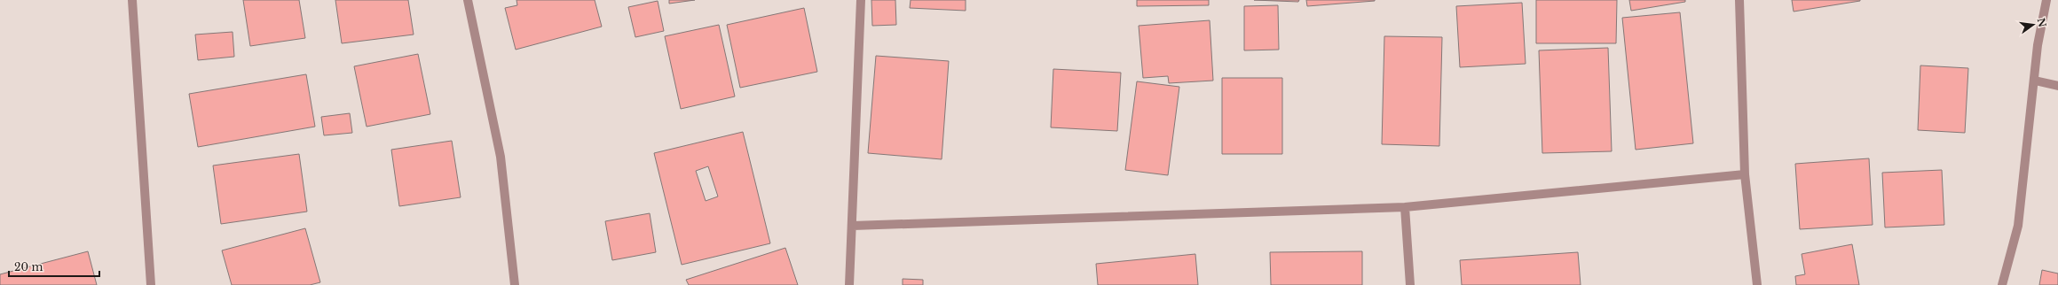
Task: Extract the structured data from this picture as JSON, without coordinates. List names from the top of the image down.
{
  "scale_bar": "20 m",
  "north": "right"
}
